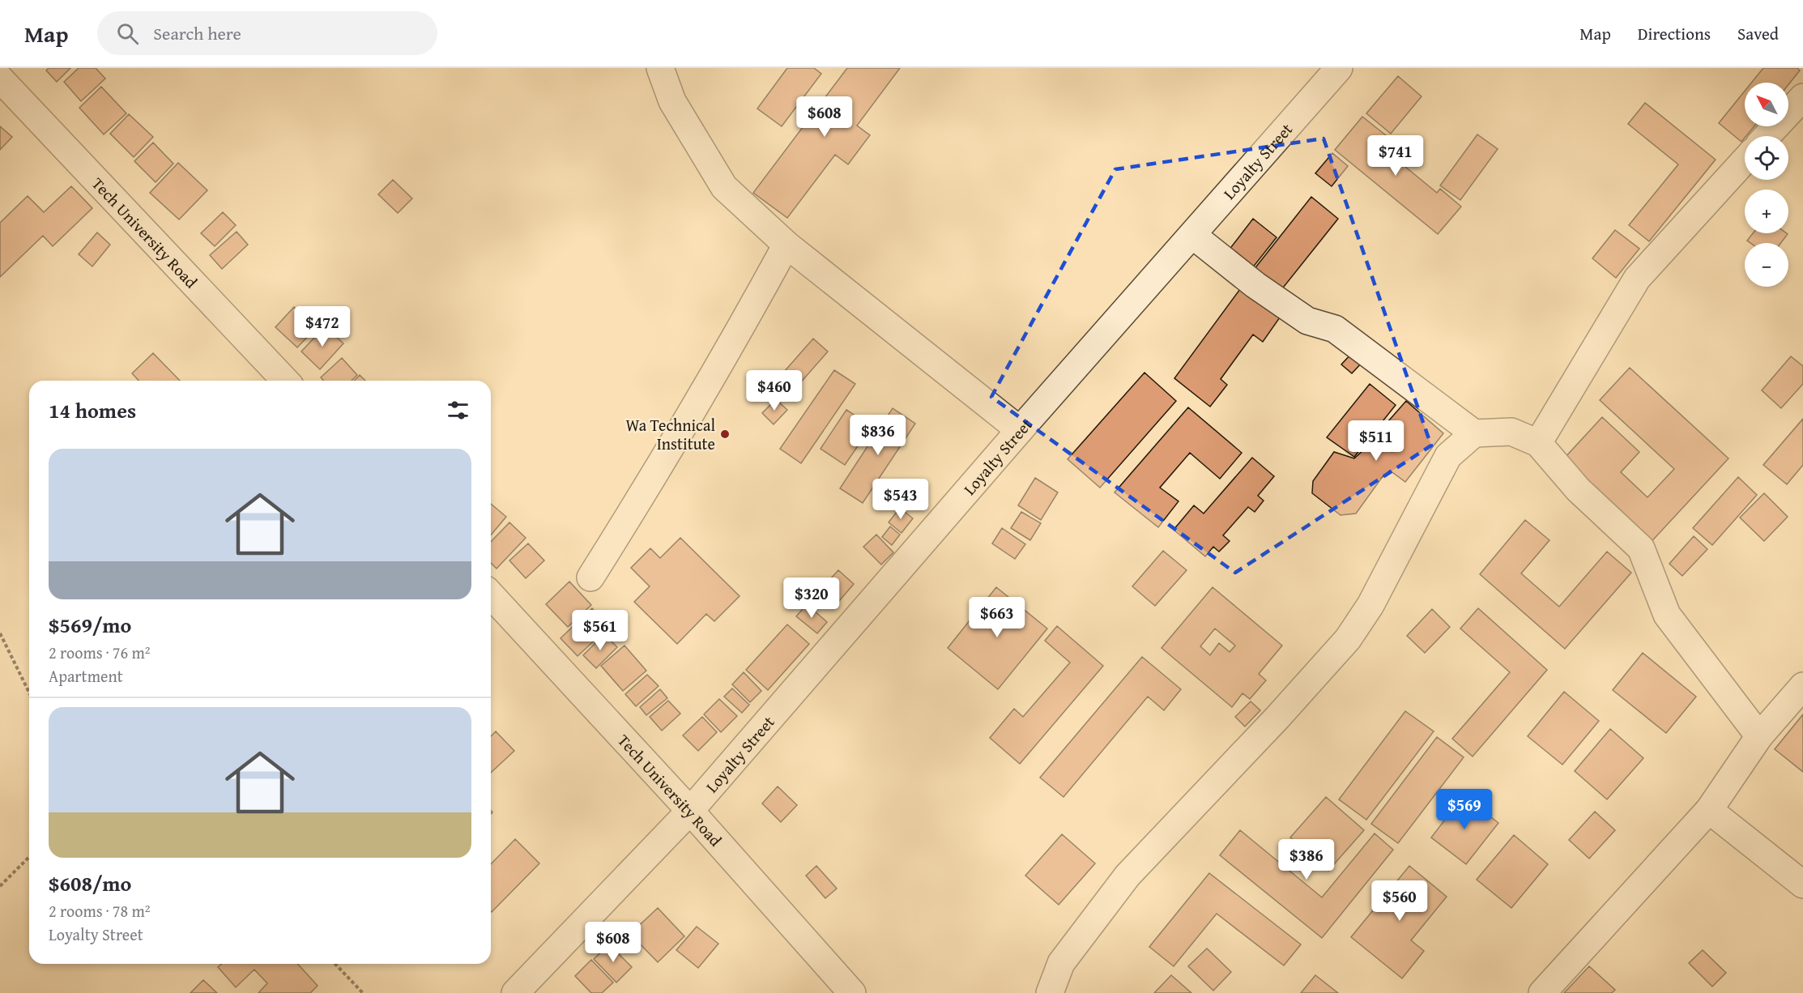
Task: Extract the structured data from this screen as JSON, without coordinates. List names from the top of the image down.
{
  "streets": {
    "street": ["Loyalty Street", "Tech University Road"]
  },
  "crossings": [
    ["Loyalty Street", "Tech University Road"]
  ],
  "places": ["Wa Technical Institute"],
  "north": "top left",
  "page": {
    "header": "Map",
    "search": "Search here",
    "nav": ["Map", "Directions", "Saved"],
    "map_buttons": ["+", "−"],
    "price": [
      "$608",
      "$741",
      "$472",
      "$460",
      "$836",
      "$511",
      "$543",
      "$320",
      "$663",
      "$561",
      "$569",
      "$386",
      "$560",
      "$608"
    ],
    "heading": "14 homes",
    "list": [
      {
        "name": "$569/mo",
        "note": "2 rooms · 76 m² · Apartment"
      },
      {
        "name": "$608/mo",
        "note": "2 rooms · 78 m² · Loyalty Street"
      }
    ]
  }
}
